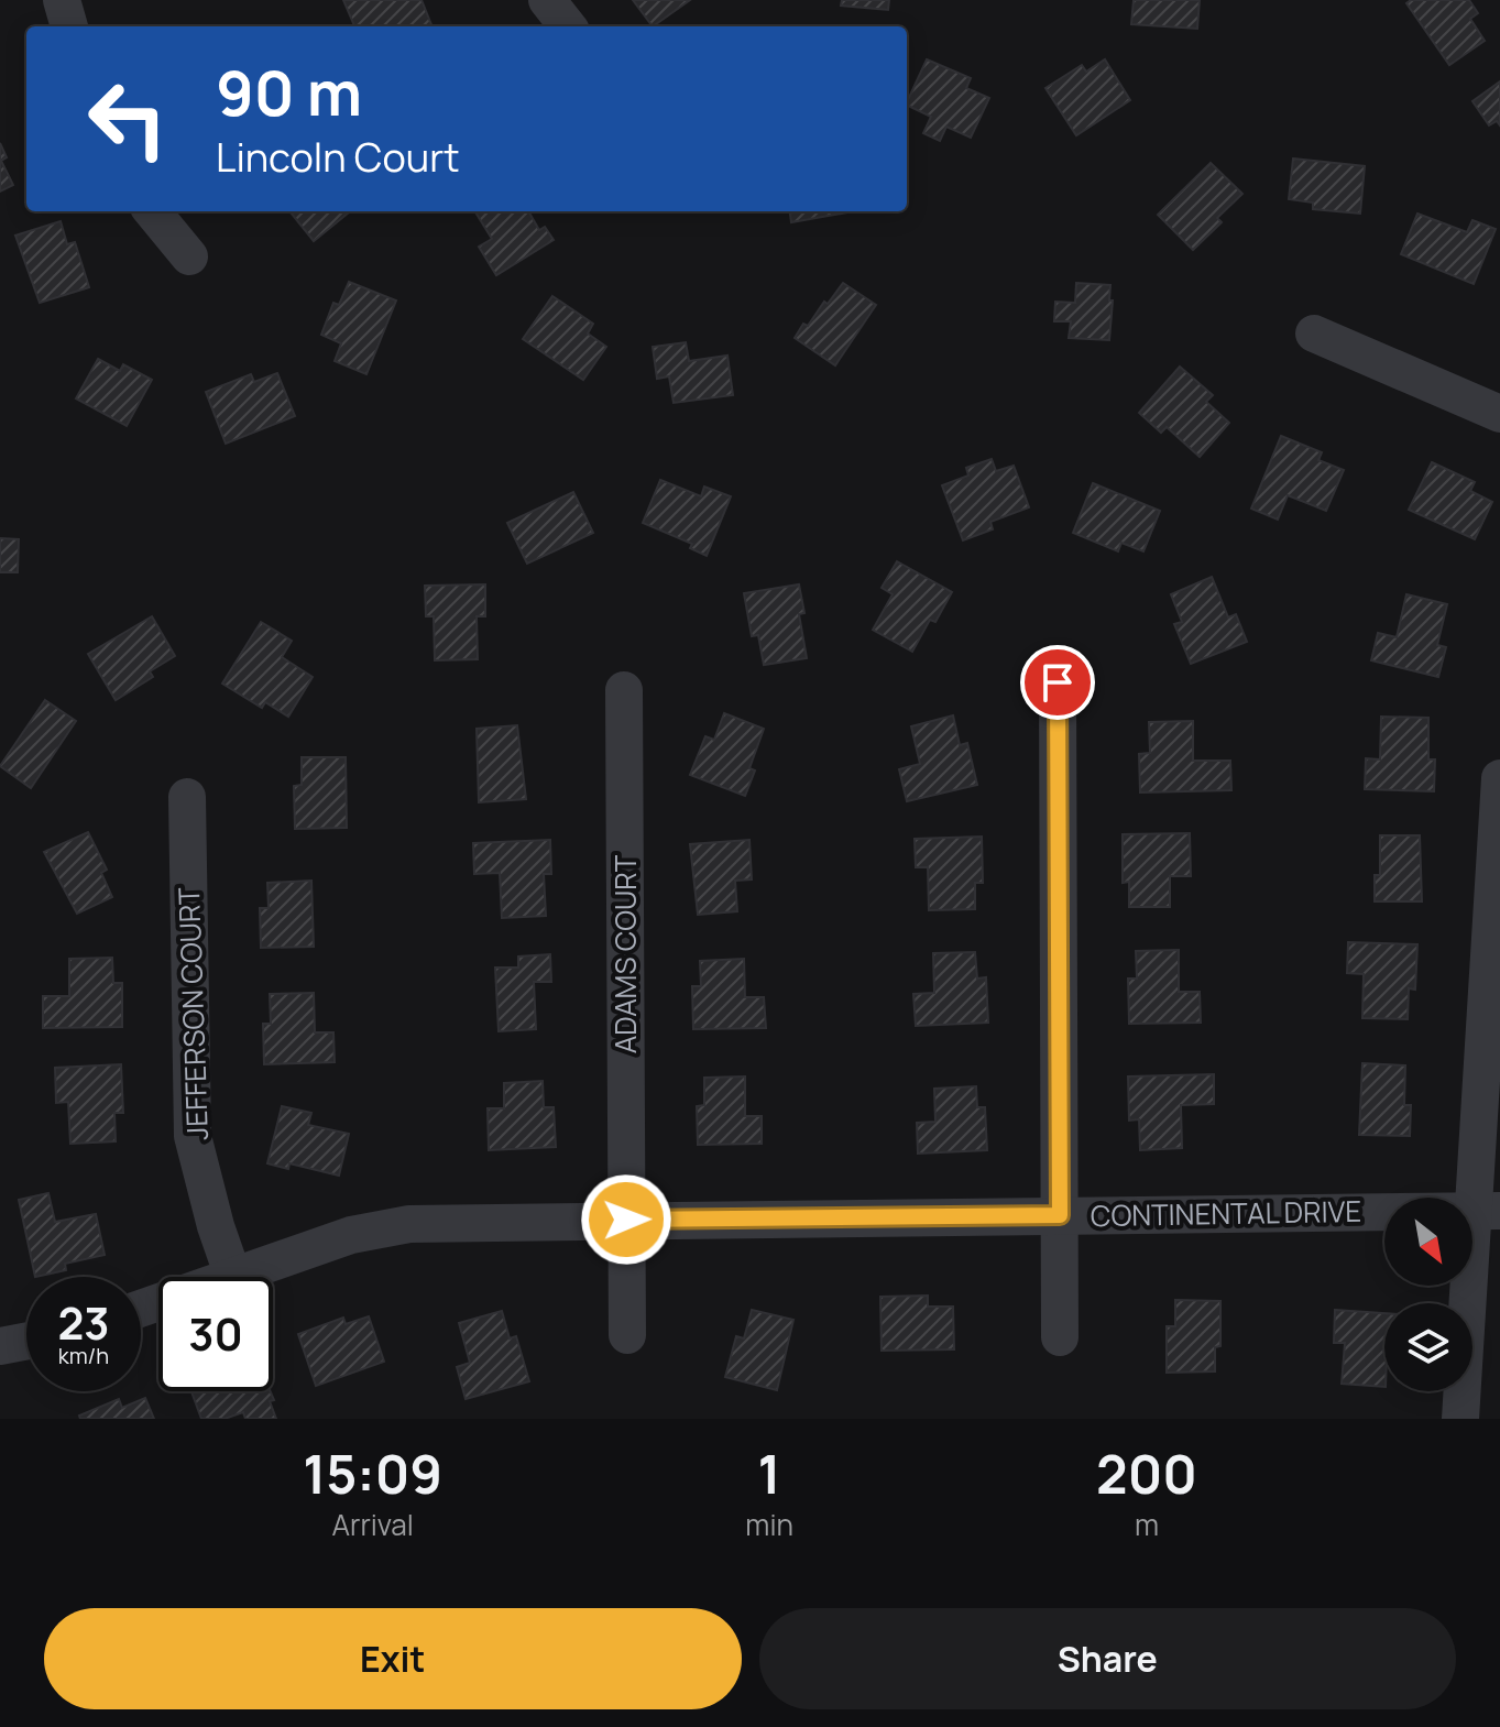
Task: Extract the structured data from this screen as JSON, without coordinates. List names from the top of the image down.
{
  "streets": {
    "street": ["ADAMS COURT", "JEFFERSON COURT", "CONTINENTAL DRIVE"]
  },
  "crossings": [
    ["ADAMS COURT", "CONTINENTAL DRIVE"],
    ["JEFFERSON COURT", "CONTINENTAL DRIVE"]
  ],
  "north": "bottom right",
  "page": {
    "turn": ["90 m", "Lincoln Court"],
    "speed": "23 km/h",
    "limit": "30",
    "eta": [
      "15:09",
      "Arrival",
      "1",
      "min",
      "200",
      "m"
    ],
    "buttons": ["Exit", "Share"]
  }
}
